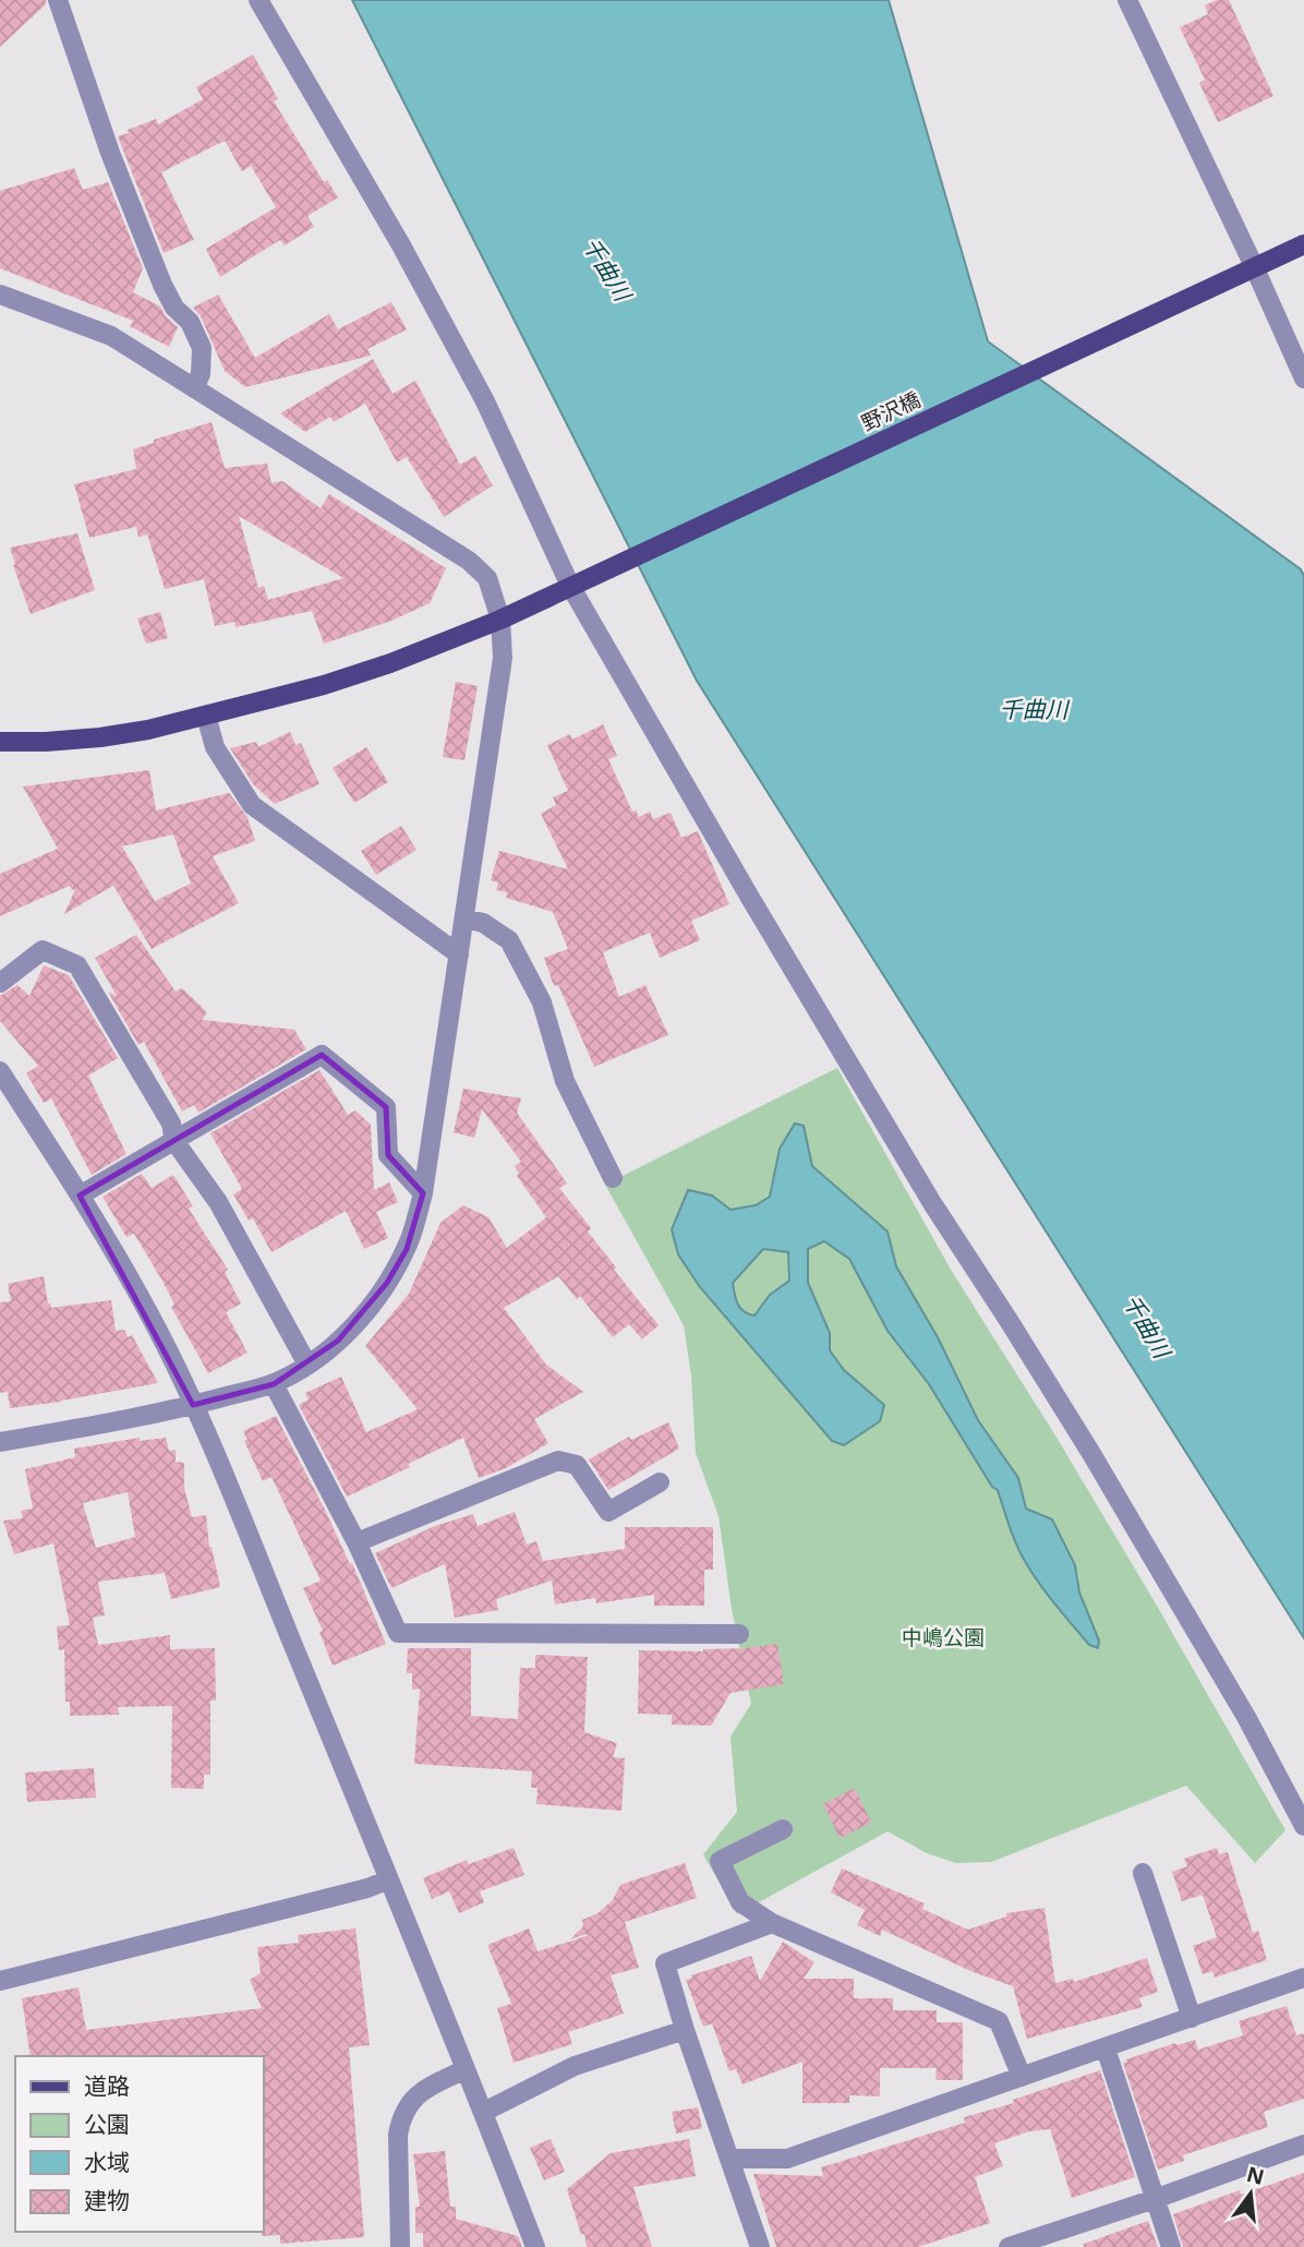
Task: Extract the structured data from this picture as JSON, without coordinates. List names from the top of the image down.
{
  "streets": {
    "main road": ["野沢橋"]
  },
  "water": ["千曲川"],
  "parks": ["中嶋公園"],
  "legend": [
    "道路",
    "公園",
    "水域",
    "建物"
  ],
  "north": "top"
}
